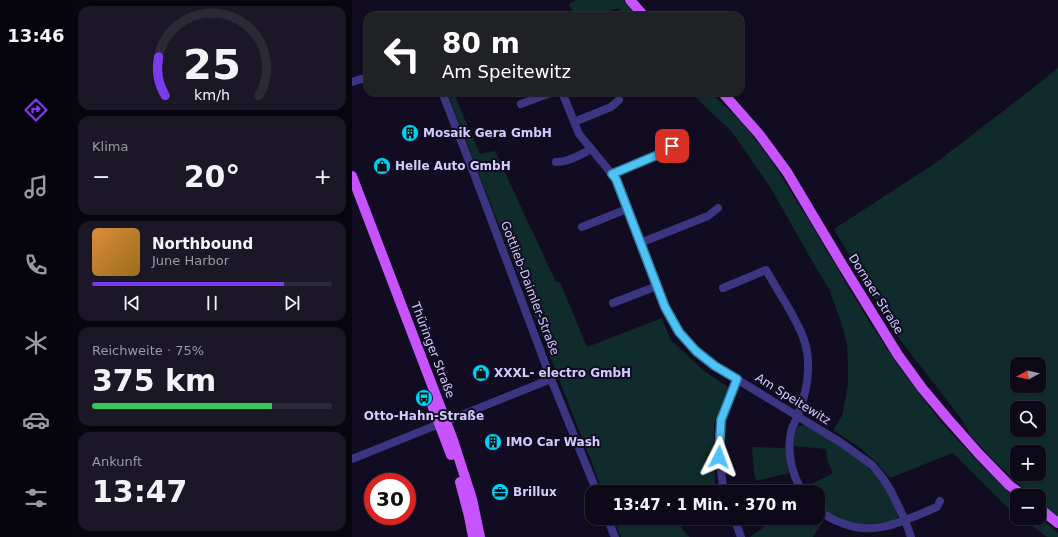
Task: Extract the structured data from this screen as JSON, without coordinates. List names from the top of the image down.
{
  "streets": {
    "main road": ["Dornaer Straße", "Thüringer Straße"],
    "street": ["Gottlieb-Daimler-Straße", "Am Speitewitz"]
  },
  "places": {
    "building": ["Mosaik Gera GmbH", "IMO Car Wash"],
    "shop": ["Helle Auto GmbH", "XXXL- electro GmbH"],
    "bus stop": ["Otto-Hahn-Straße"],
    "office": ["Brillux"]
  },
  "north": "left",
  "page": {
    "tabs": "13:46",
    "turn": ["80 m", "Am Speitewitz"],
    "tile": [
      "Klima",
      ["Reichweite · 75%", "375 km"],
      ["Ankunft", "13:47"]
    ],
    "heat": ["−", "20°", "+"],
    "song": ["Northbound", "June Harbor"],
    "map_buttons": ["+", "−"],
    "limit": "30",
    "trip": "13:47 · 1 Min. · 370 m",
    "gauge": ["25", "km/h"]
  }
}
